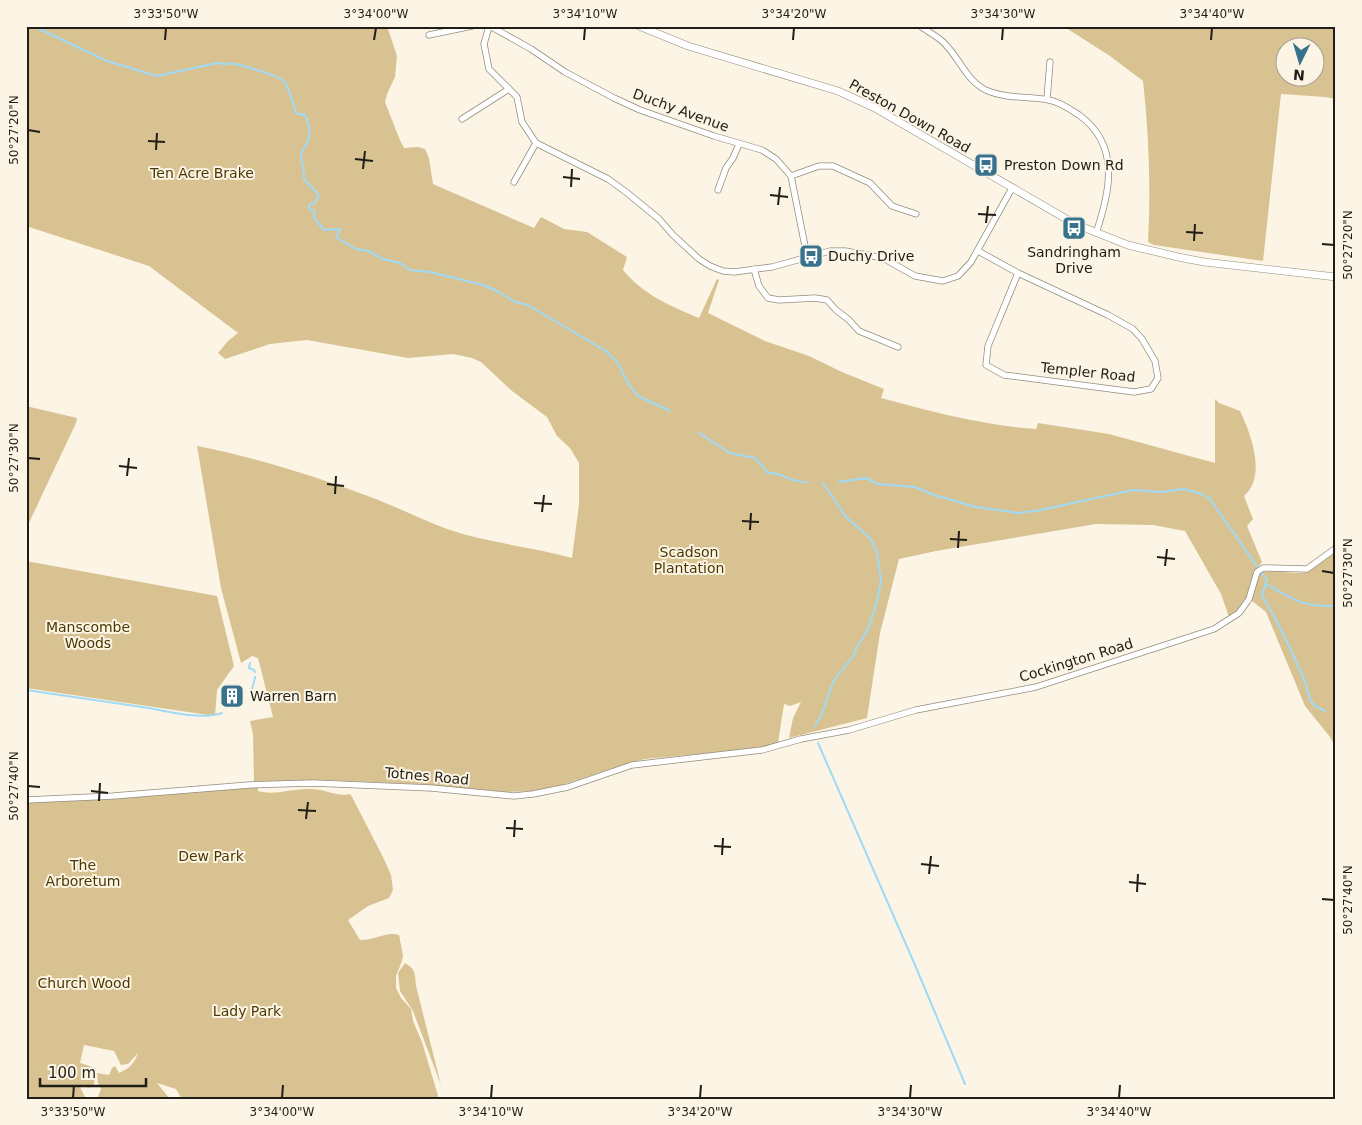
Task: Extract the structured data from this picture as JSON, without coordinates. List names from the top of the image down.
{
  "streets": {
    "street": [
      "Duchy Avenue",
      "Preston Down Road",
      "Templer Road",
      "Cockington Road",
      "Totnes Road"
    ]
  },
  "crossings": [
    ["Cockington Road", "Totnes Road"]
  ],
  "parks": [
    "Ten Acre Brake",
    "Scadson Plantation",
    "Manscombe Woods",
    "Dew Park",
    "The Arboretum",
    "Church Wood",
    "Lady Park"
  ],
  "places": {
    "bus stop": ["Preston Down Rd", "Sandringham Drive", "Duchy Drive"],
    "building": ["Warren Barn"]
  },
  "scale_bar": "100 m",
  "north": "bottom",
  "coordinates": [
    "3°33'50\"W",
    "3°34'00\"W",
    "3°34'10\"W",
    "3°34'20\"W",
    "3°34'30\"W",
    "3°34'40\"W",
    "50°27'20\"N",
    "50°27'30\"N",
    "50°27'40\"N"
  ]
}
